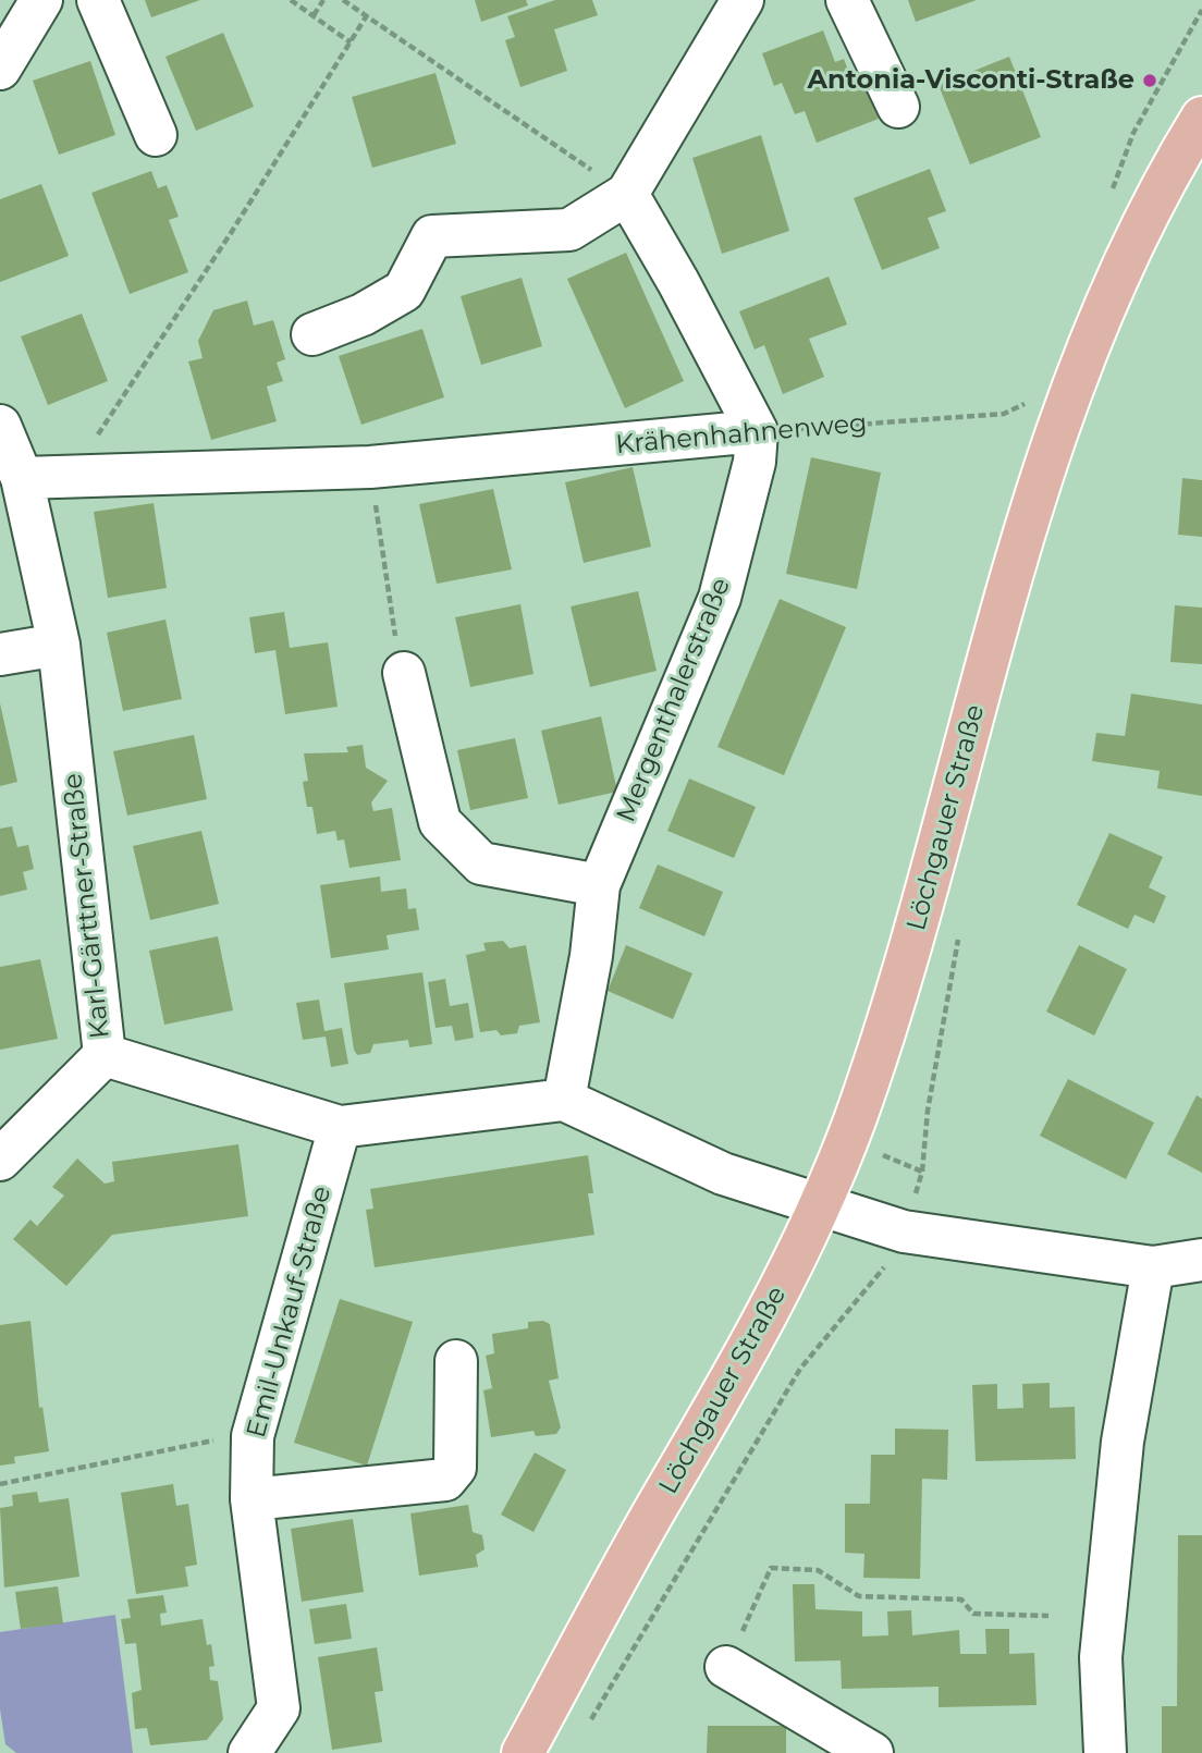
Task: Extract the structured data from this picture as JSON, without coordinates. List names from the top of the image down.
{
  "streets": {
    "main road": ["Löchgauer Straße"],
    "street": [
      "Krähenhahnenweg",
      "Mergenthalerstraße",
      "Karl-Gärttner-Straße",
      "Emil-Unkauf-Straße"
    ]
  },
  "crossings": [
    ["Krähenhahnenweg", "Mergenthalerstraße"],
    ["Krähenhahnenweg", "Karl-Gärttner-Straße"],
    ["Mergenthalerstraße", "Karl-Gärttner-Straße"],
    ["Karl-Gärttner-Straße", "Emil-Unkauf-Straße"]
  ],
  "places": ["Antonia-Visconti-Straße"]
}
